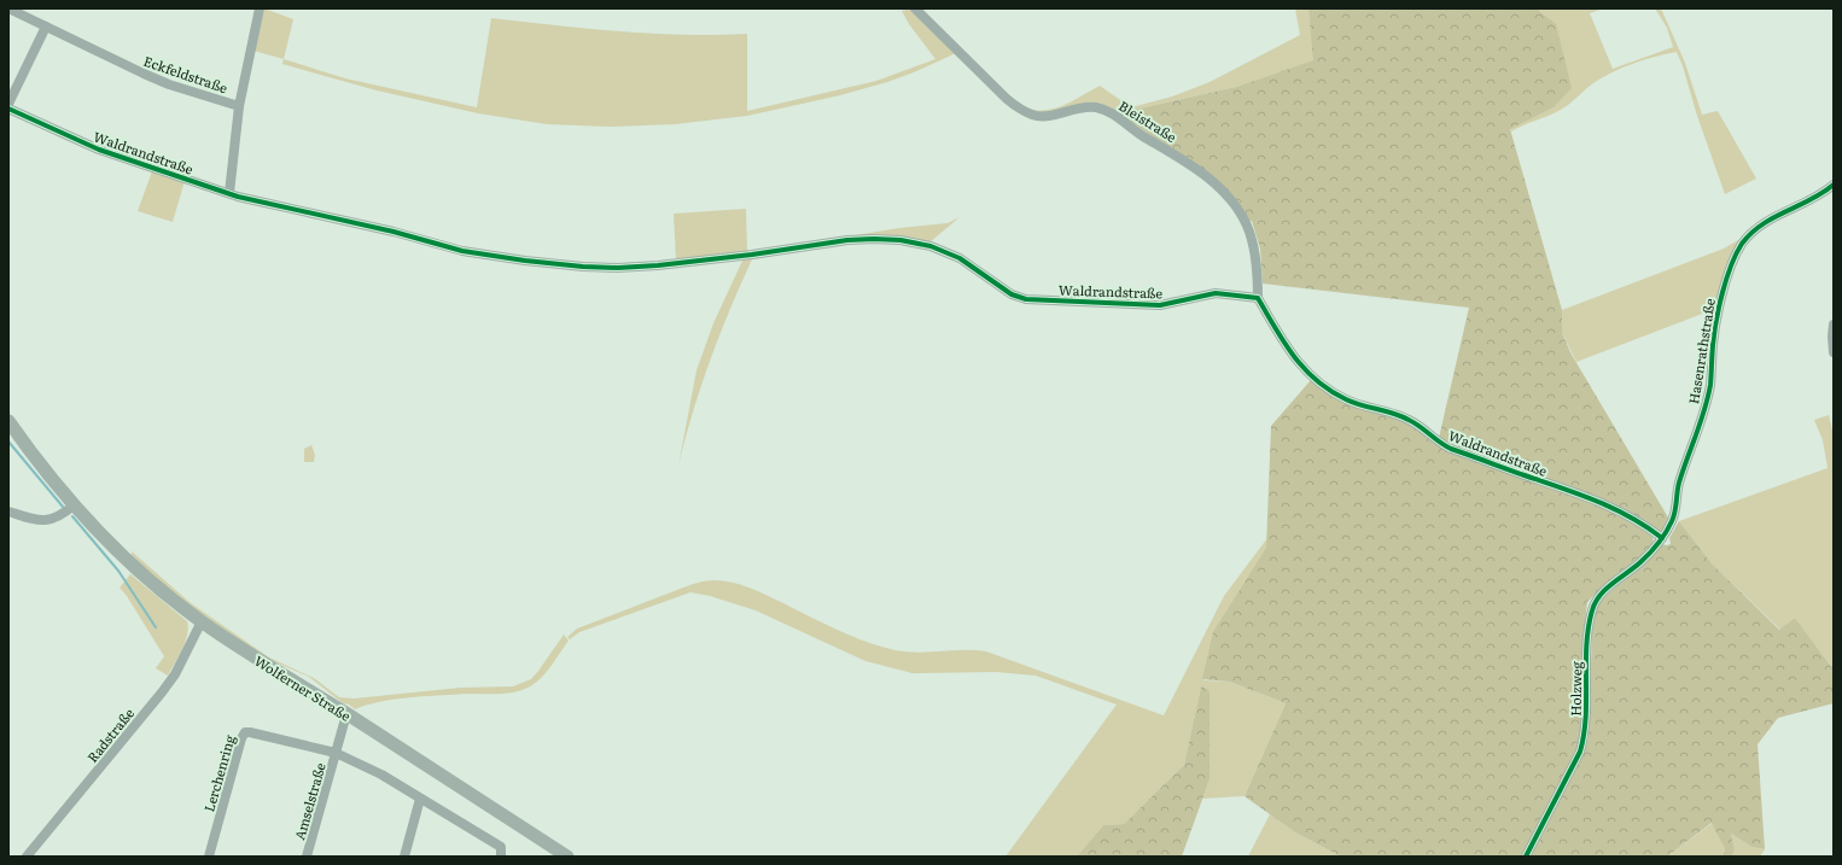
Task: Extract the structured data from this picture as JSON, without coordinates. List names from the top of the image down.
{
  "streets": {
    "main road": ["Wolferner Straße"],
    "street": [
      "Eckfeldstraße",
      "Bleistraße",
      "Waldrandstraße",
      "Hasenrathstraße",
      "Holzweg",
      "Radstraße",
      "Lerchenring",
      "Amselstraße"
    ]
  },
  "crossings": [
    ["Eckfeldstraße", "Waldrandstraße"],
    ["Bleistraße", "Waldrandstraße"],
    ["Waldrandstraße", "Hasenrathstraße"],
    ["Waldrandstraße", "Holzweg"],
    ["Hasenrathstraße", "Holzweg"],
    ["Wolferner Straße", "Radstraße"],
    ["Lerchenring", "Amselstraße"]
  ]
}
